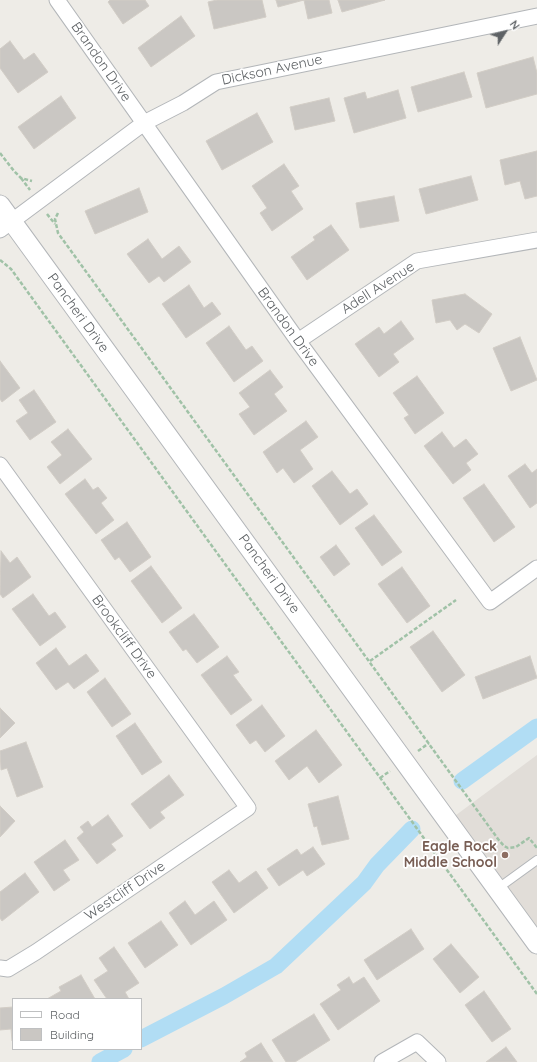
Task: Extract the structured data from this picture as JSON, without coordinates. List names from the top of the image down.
{
  "streets": {
    "street": [
      "Brandon Drive",
      "Dickson Avenue",
      "Adell Avenue",
      "Pancheri Drive",
      "Brookcliff Drive",
      "Westcliff Drive"
    ]
  },
  "crossings": [
    ["Brandon Drive", "Dickson Avenue"],
    ["Brandon Drive", "Adell Avenue"],
    ["Dickson Avenue", "Pancheri Drive"],
    ["Brookcliff Drive", "Westcliff Drive"]
  ],
  "places": ["Eagle Rock Middle School"],
  "legend": ["Road", "Building"],
  "north": "top right"
}
